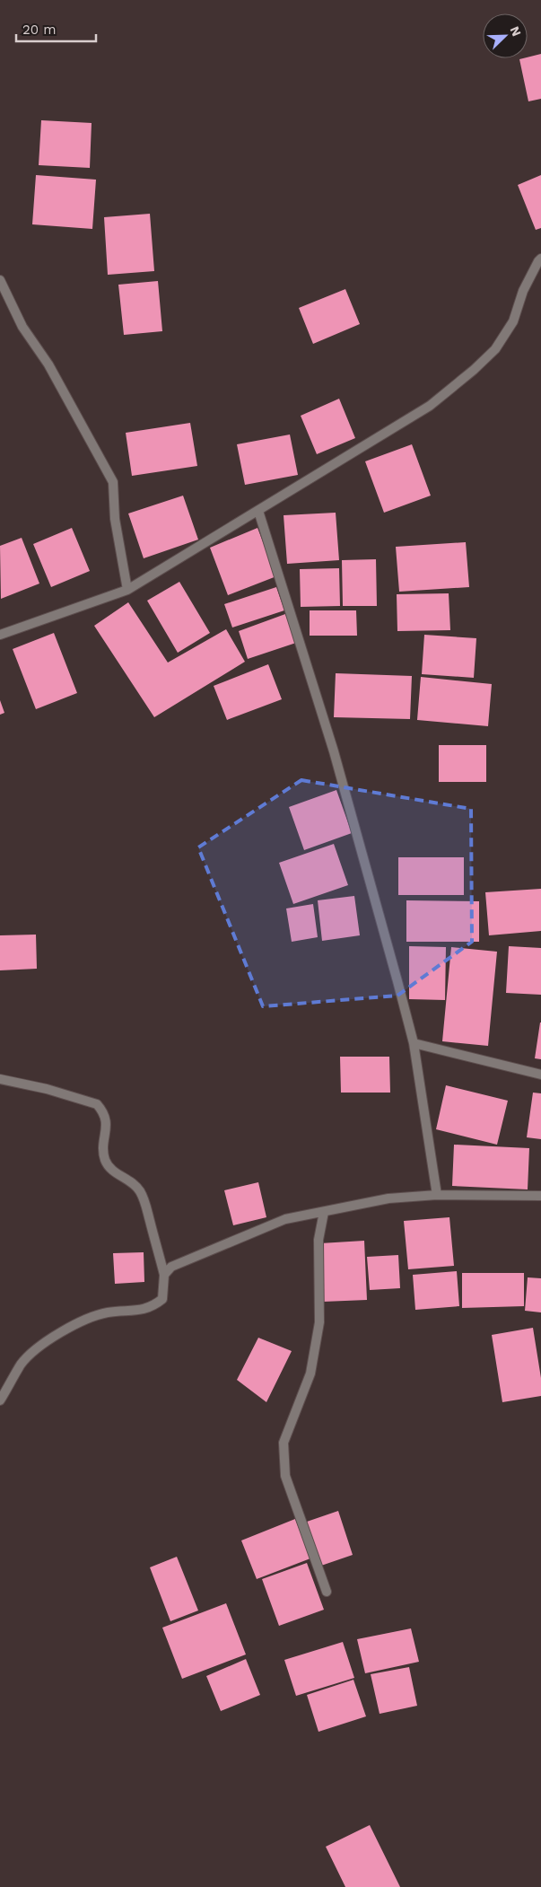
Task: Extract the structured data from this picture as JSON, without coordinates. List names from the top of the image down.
{
  "scale_bar": "20 m",
  "north": "top right"
}
